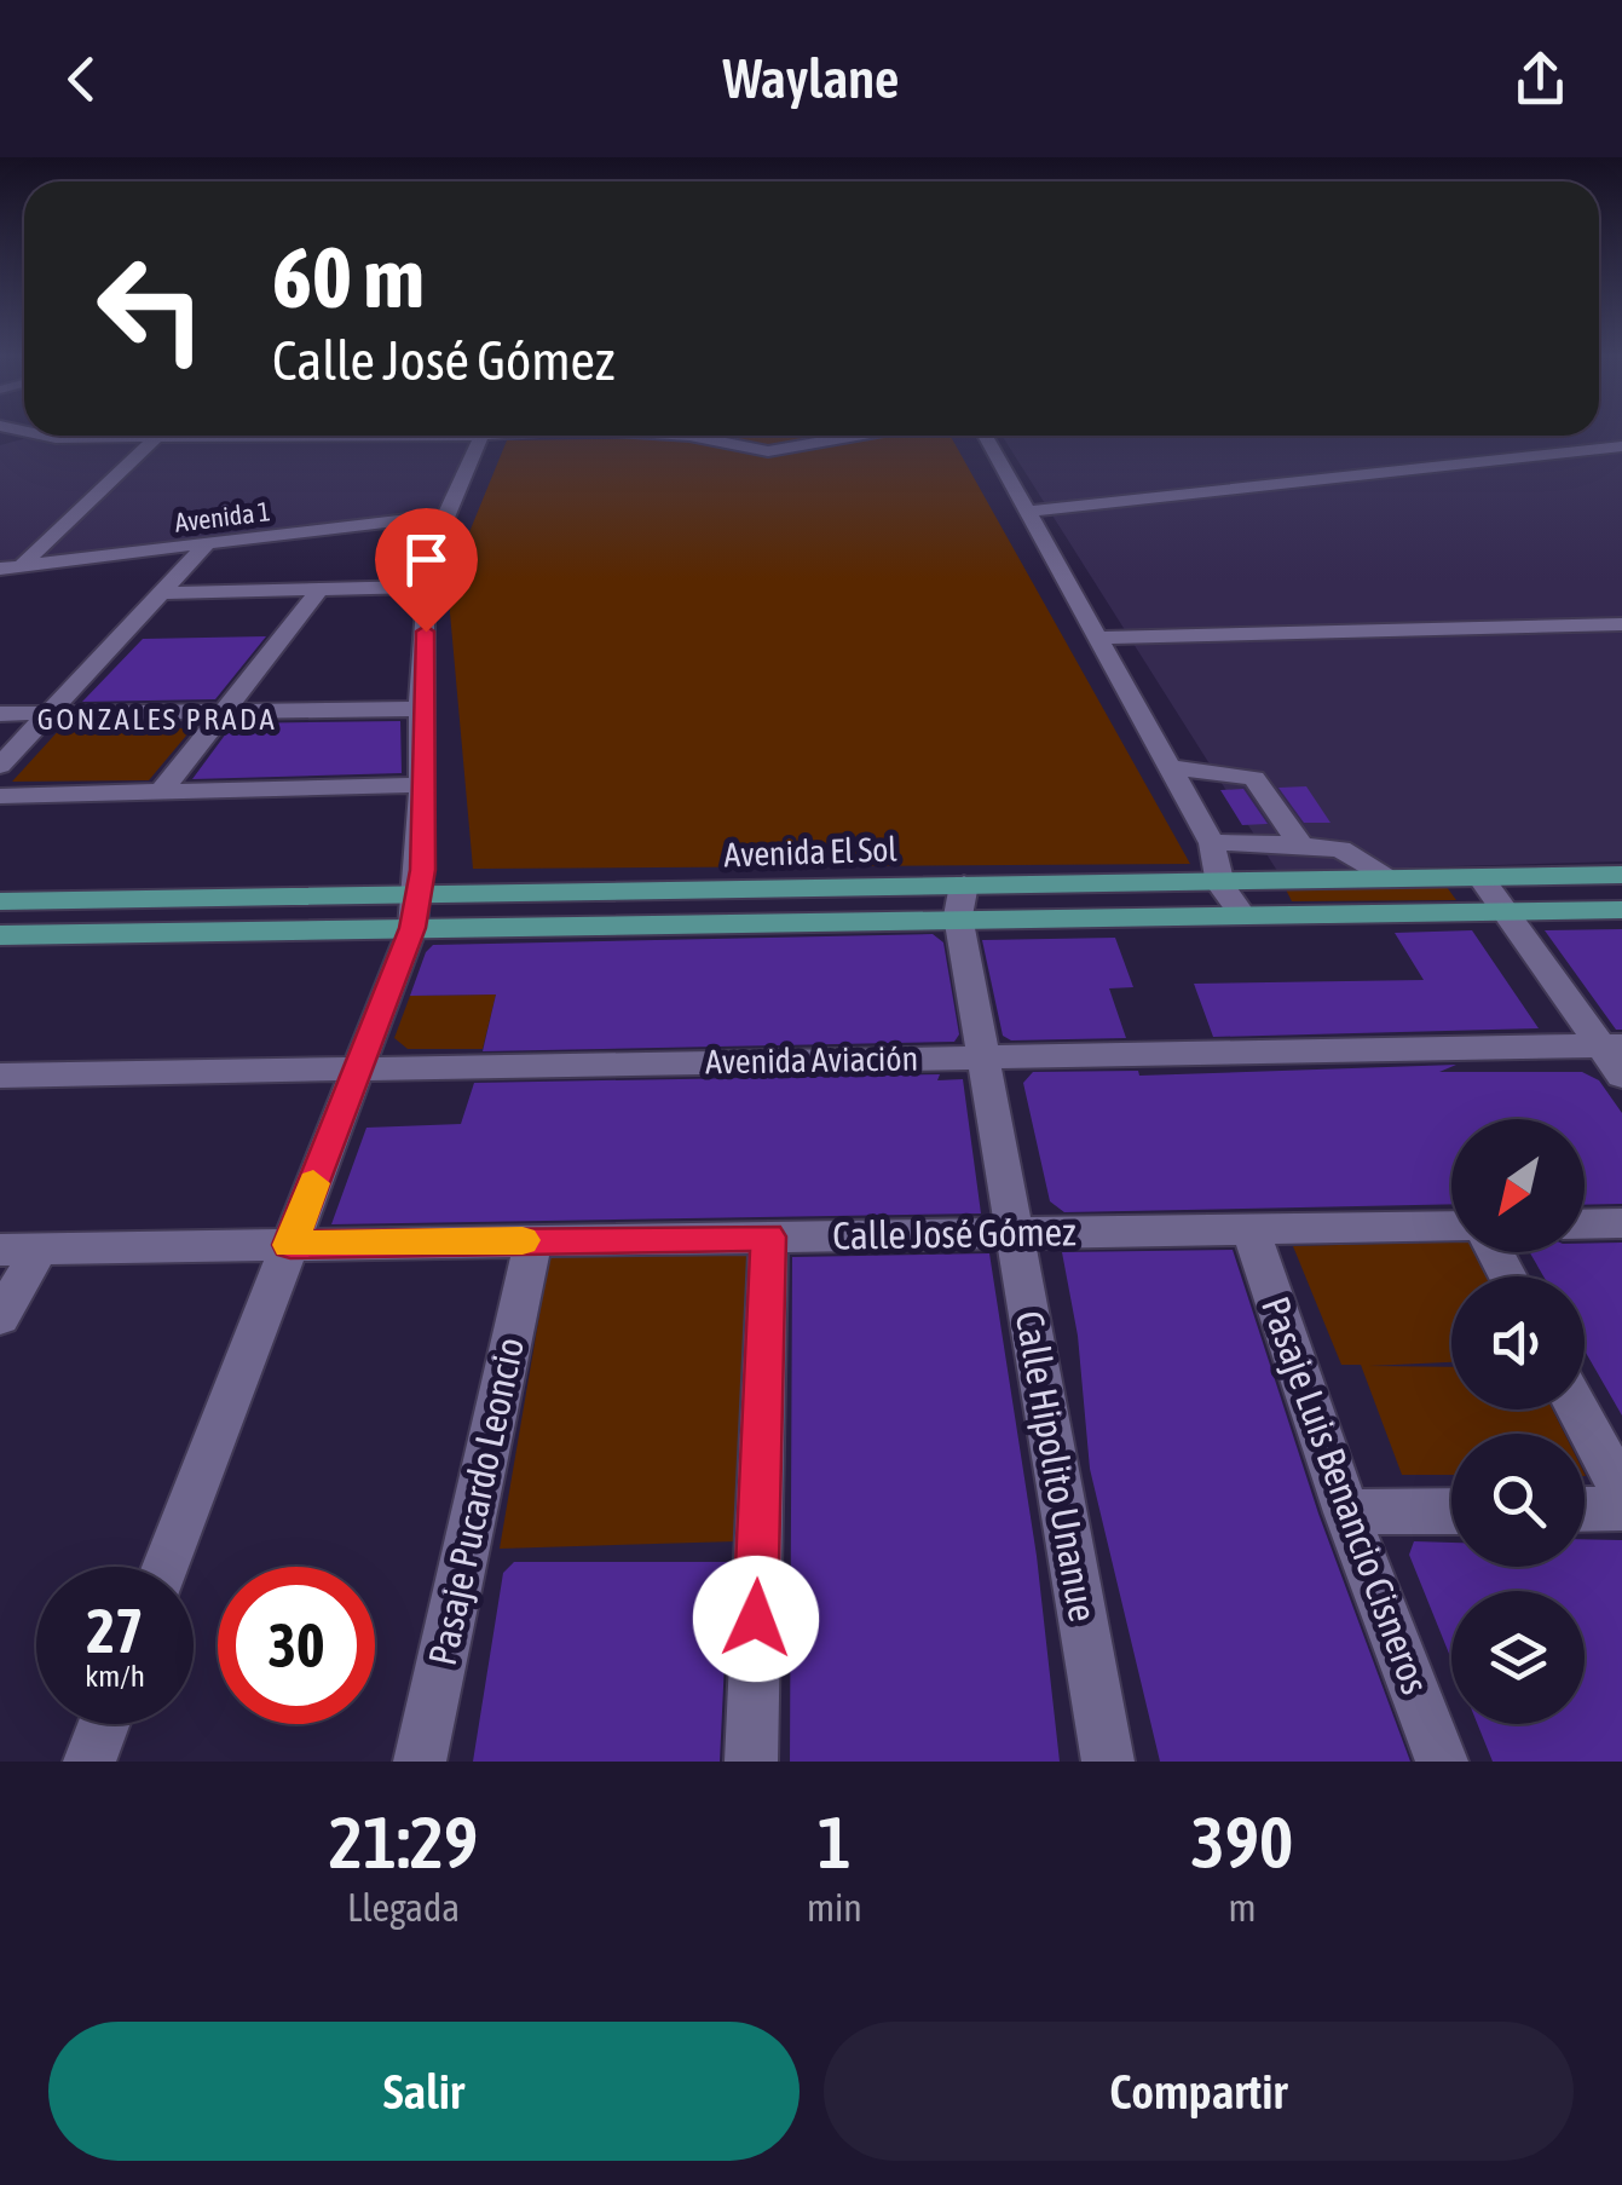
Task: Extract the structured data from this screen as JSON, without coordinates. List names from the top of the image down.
{
  "streets": {
    "main road": ["Avenida El Sol"],
    "street": [
      "Avenida 1",
      "Avenida Aviación",
      "Calle José Gómez",
      "Calle Hipolito Unanue",
      "Pasaje Luis Benancio Cisneros",
      "Pasaje Pucardo Leoncio"
    ]
  },
  "crossings": [
    ["Avenida El Sol", "Calle Hipolito Unanue"],
    ["Avenida Aviación", "Calle Hipolito Unanue"],
    ["Calle José Gómez", "Calle Hipolito Unanue"],
    ["Calle José Gómez", "Pasaje Luis Benancio Cisneros"],
    ["Calle José Gómez", "Pasaje Pucardo Leoncio"]
  ],
  "districts": ["GONZALES PRADA"],
  "north": "bottom left",
  "page": {
    "header": "Waylane",
    "turn": ["60 m", "Calle José Gómez"],
    "speed": "27 km/h",
    "limit": "30",
    "eta": [
      "21:29",
      "Llegada",
      "1",
      "min",
      "390",
      "m"
    ],
    "buttons": ["Salir", "Compartir"]
  }
}
